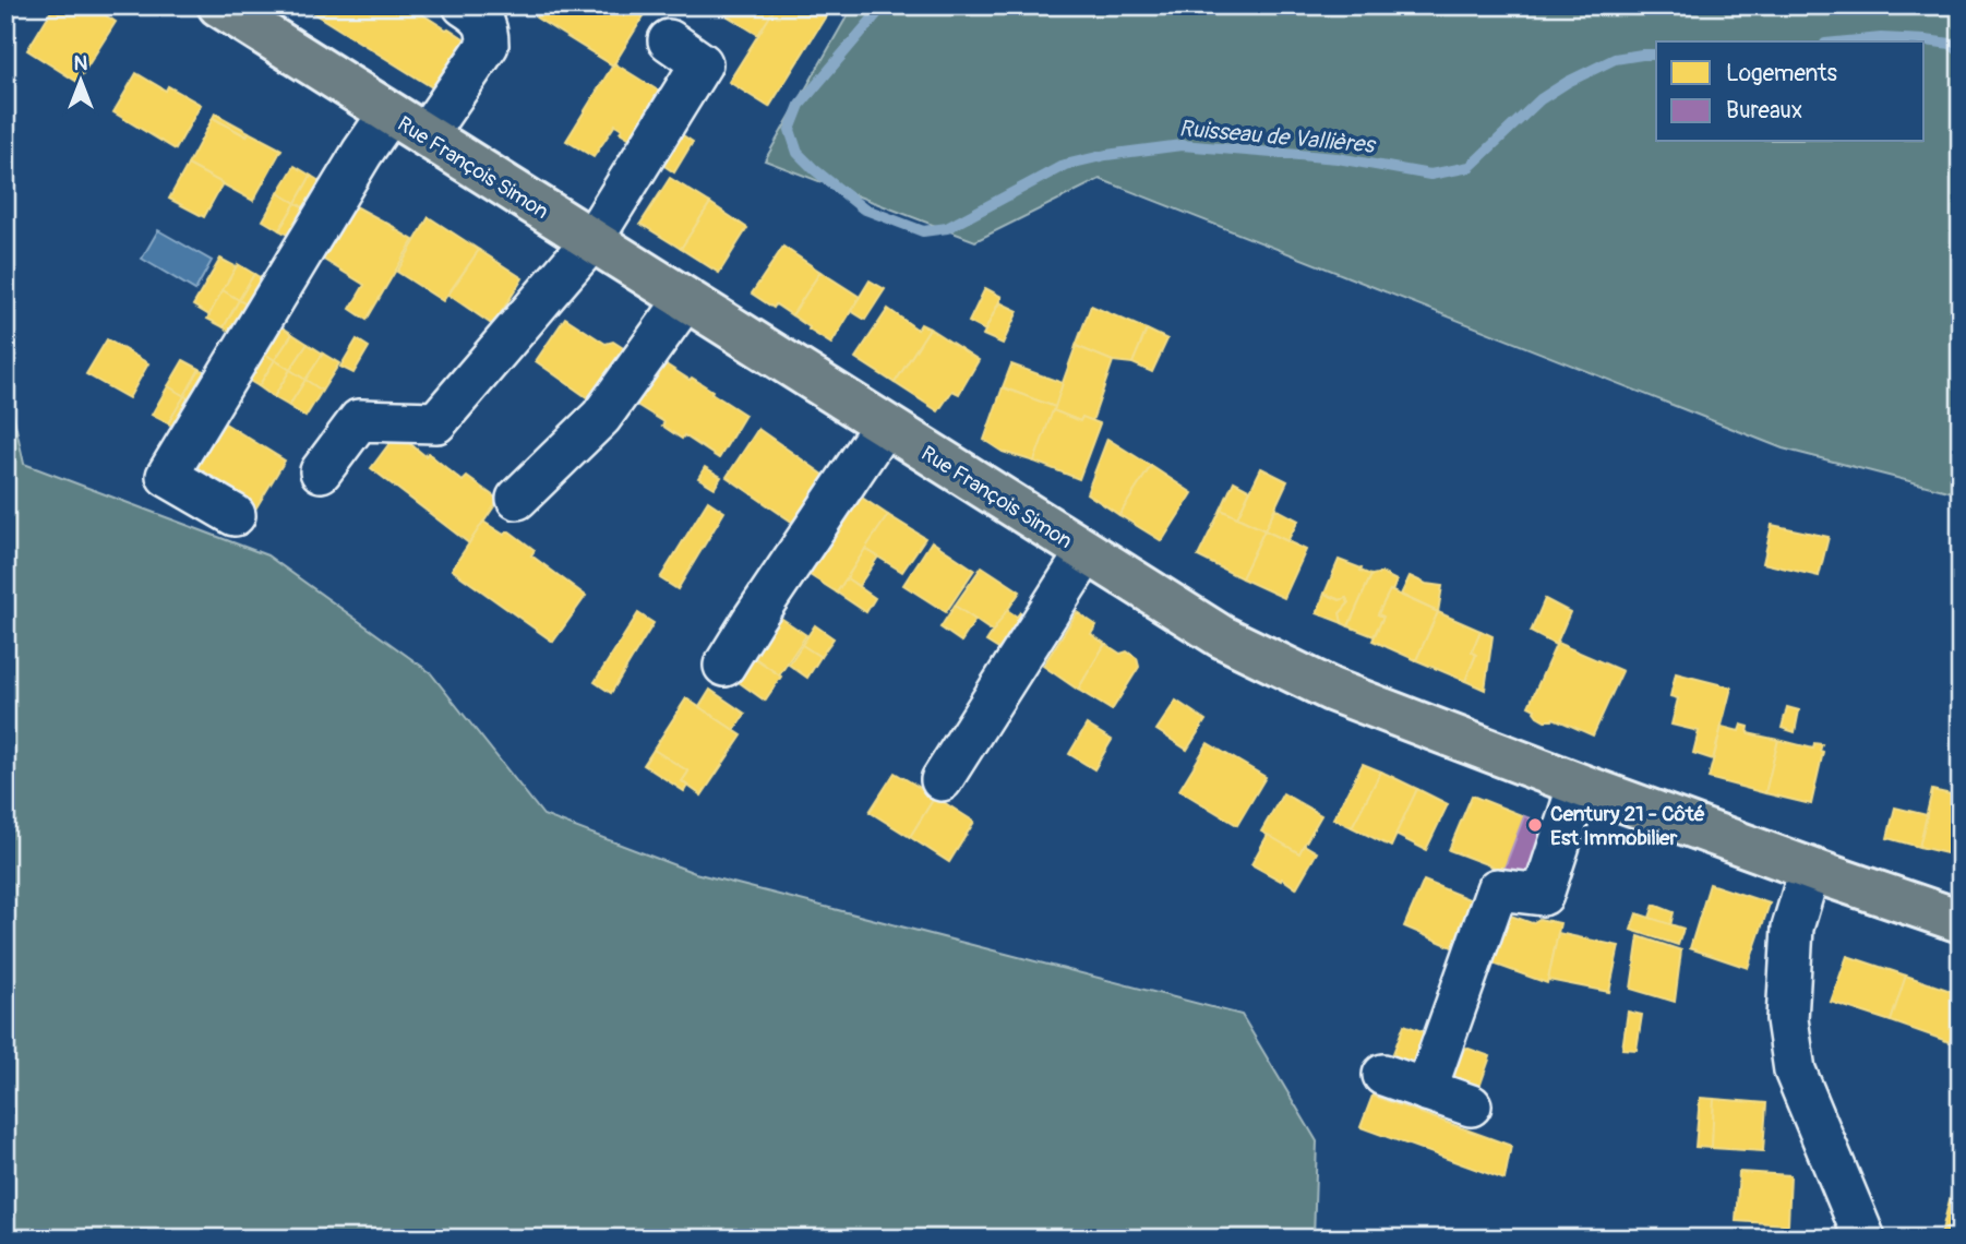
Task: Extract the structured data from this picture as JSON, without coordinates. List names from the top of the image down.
{
  "streets": {
    "main road": ["Rue François Simon"]
  },
  "water": ["Ruisseau de Vallières"],
  "places": ["Century 21 - Côté Est Immobilier"],
  "legend": ["Logements", "Bureaux"],
  "north": "top"
}
